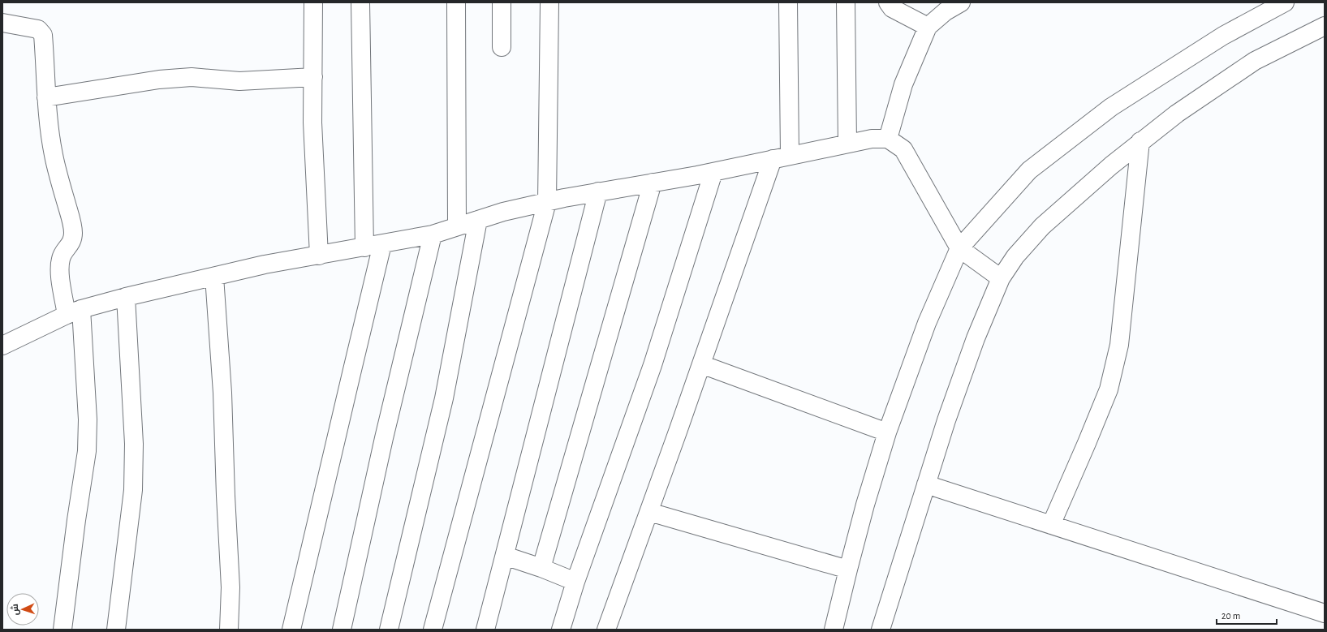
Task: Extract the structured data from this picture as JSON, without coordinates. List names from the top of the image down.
{
  "scale_bar": "20 m",
  "north": "left"
}
